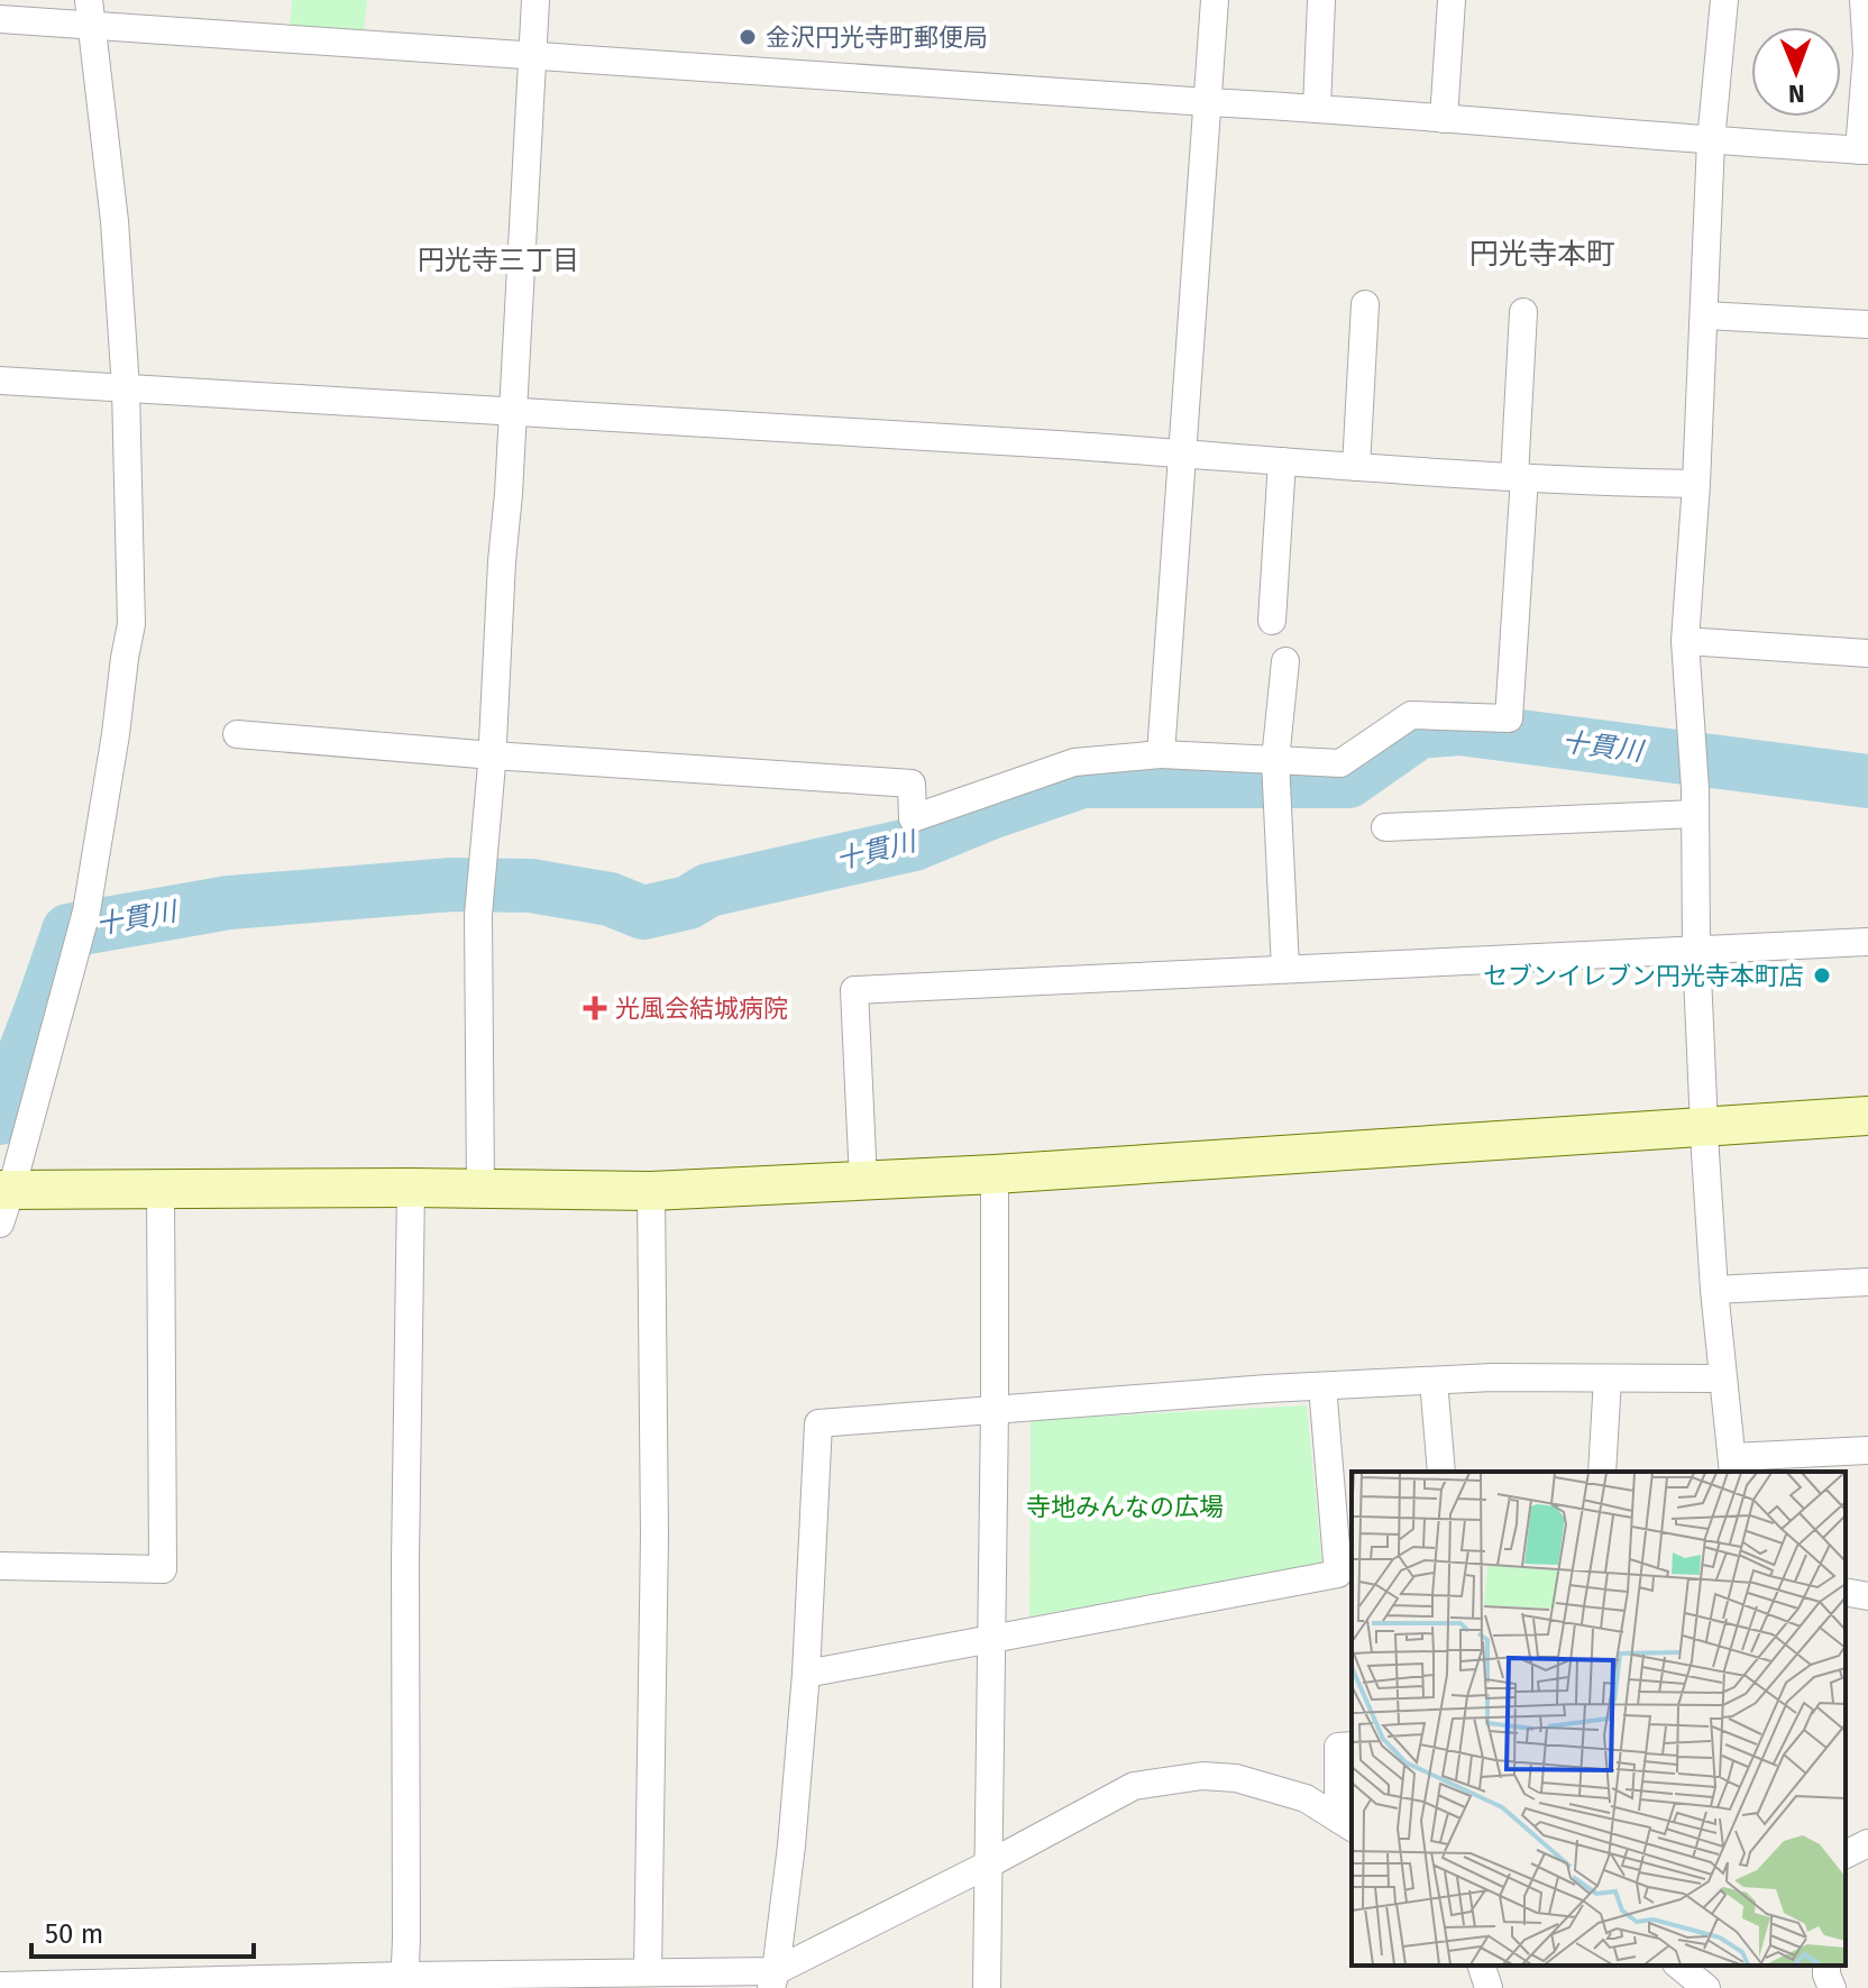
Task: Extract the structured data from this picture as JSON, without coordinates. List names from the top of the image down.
{
  "districts": ["円光寺本町", "円光寺三丁目"],
  "water": ["十貫川"],
  "parks": ["寺地みんなの広場"],
  "places": {
    "other": ["金沢円光寺町郵便局", "セブンイレブン円光寺本町店"],
    "health": ["光風会結城病院"]
  },
  "scale_bar": "50 m",
  "north": "bottom"
}
